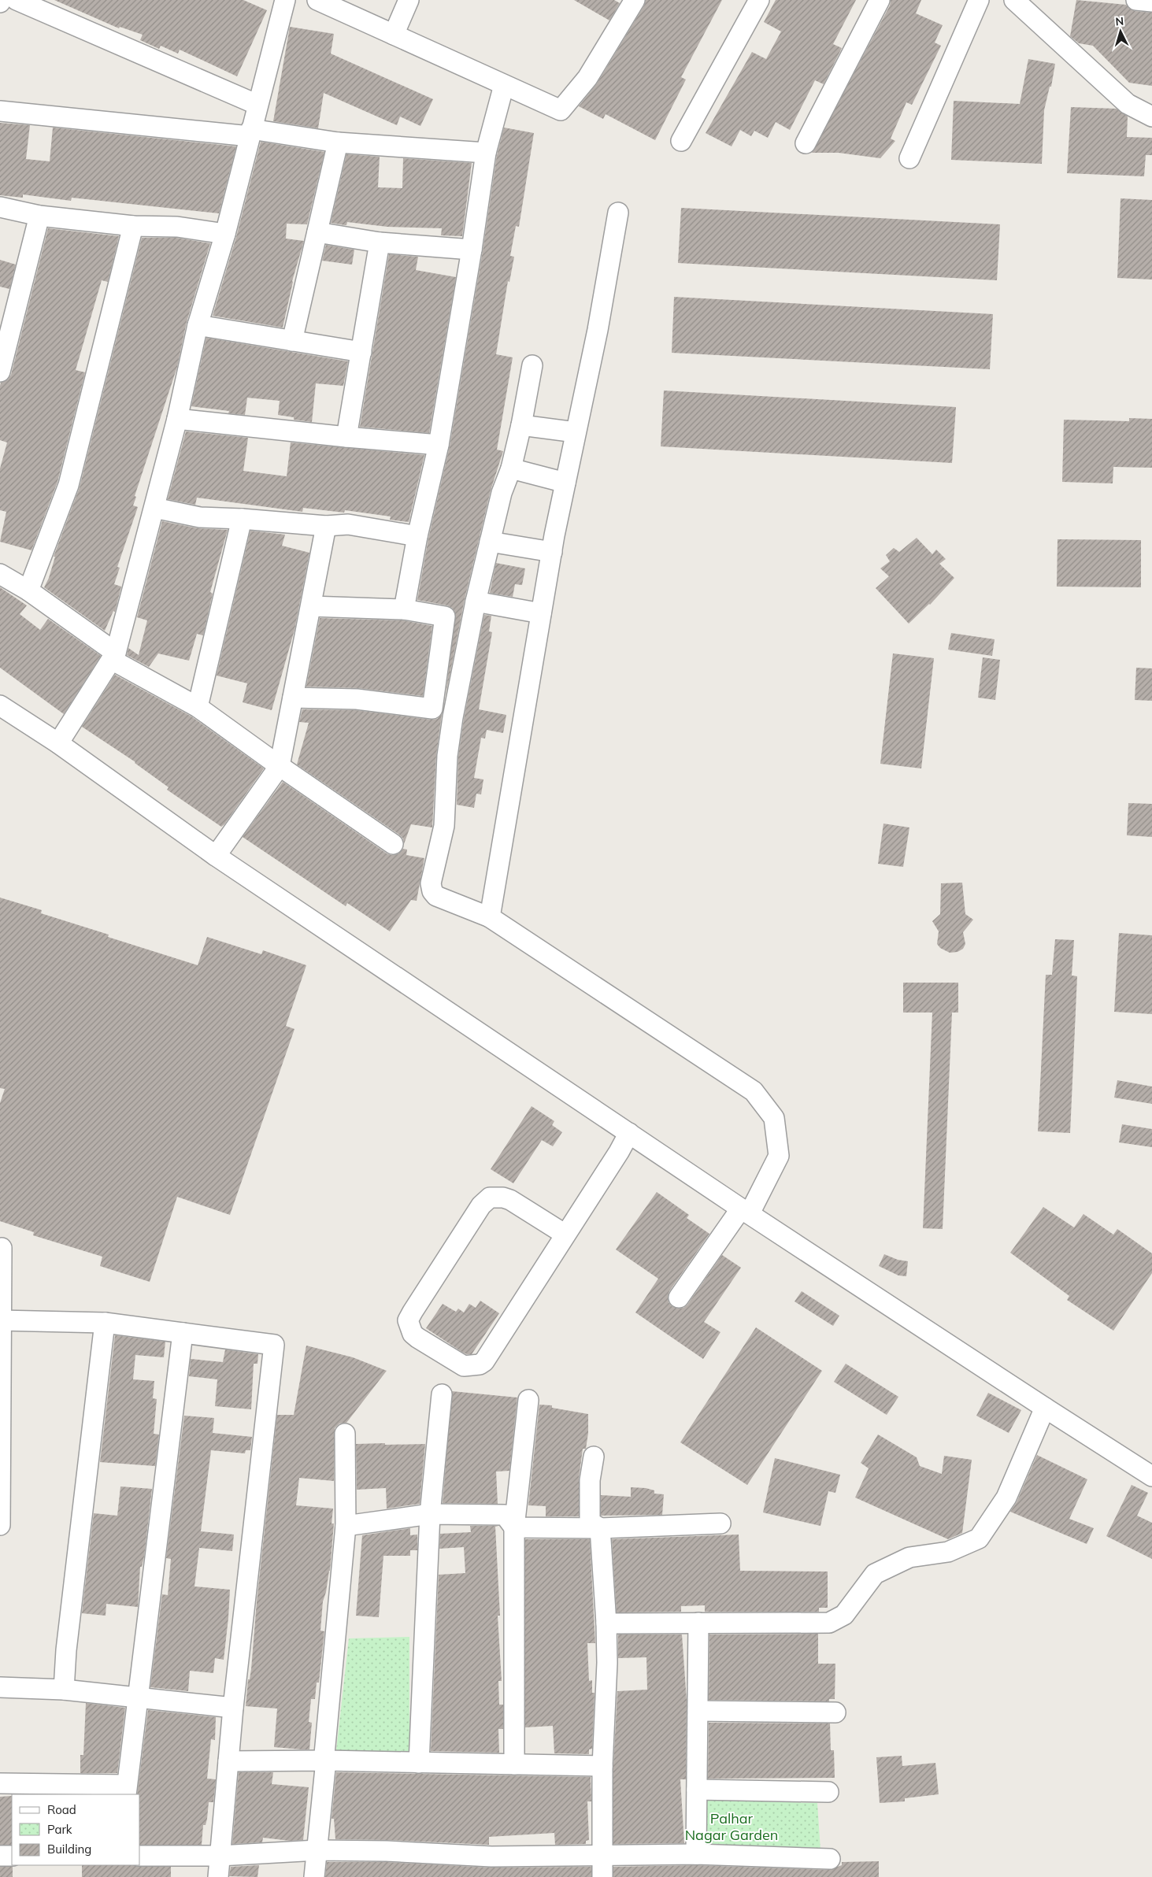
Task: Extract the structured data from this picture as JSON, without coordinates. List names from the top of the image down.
{
  "parks": ["Palhar Nagar Garden"],
  "legend": ["Road", "Park", "Building"],
  "north": "top"
}
